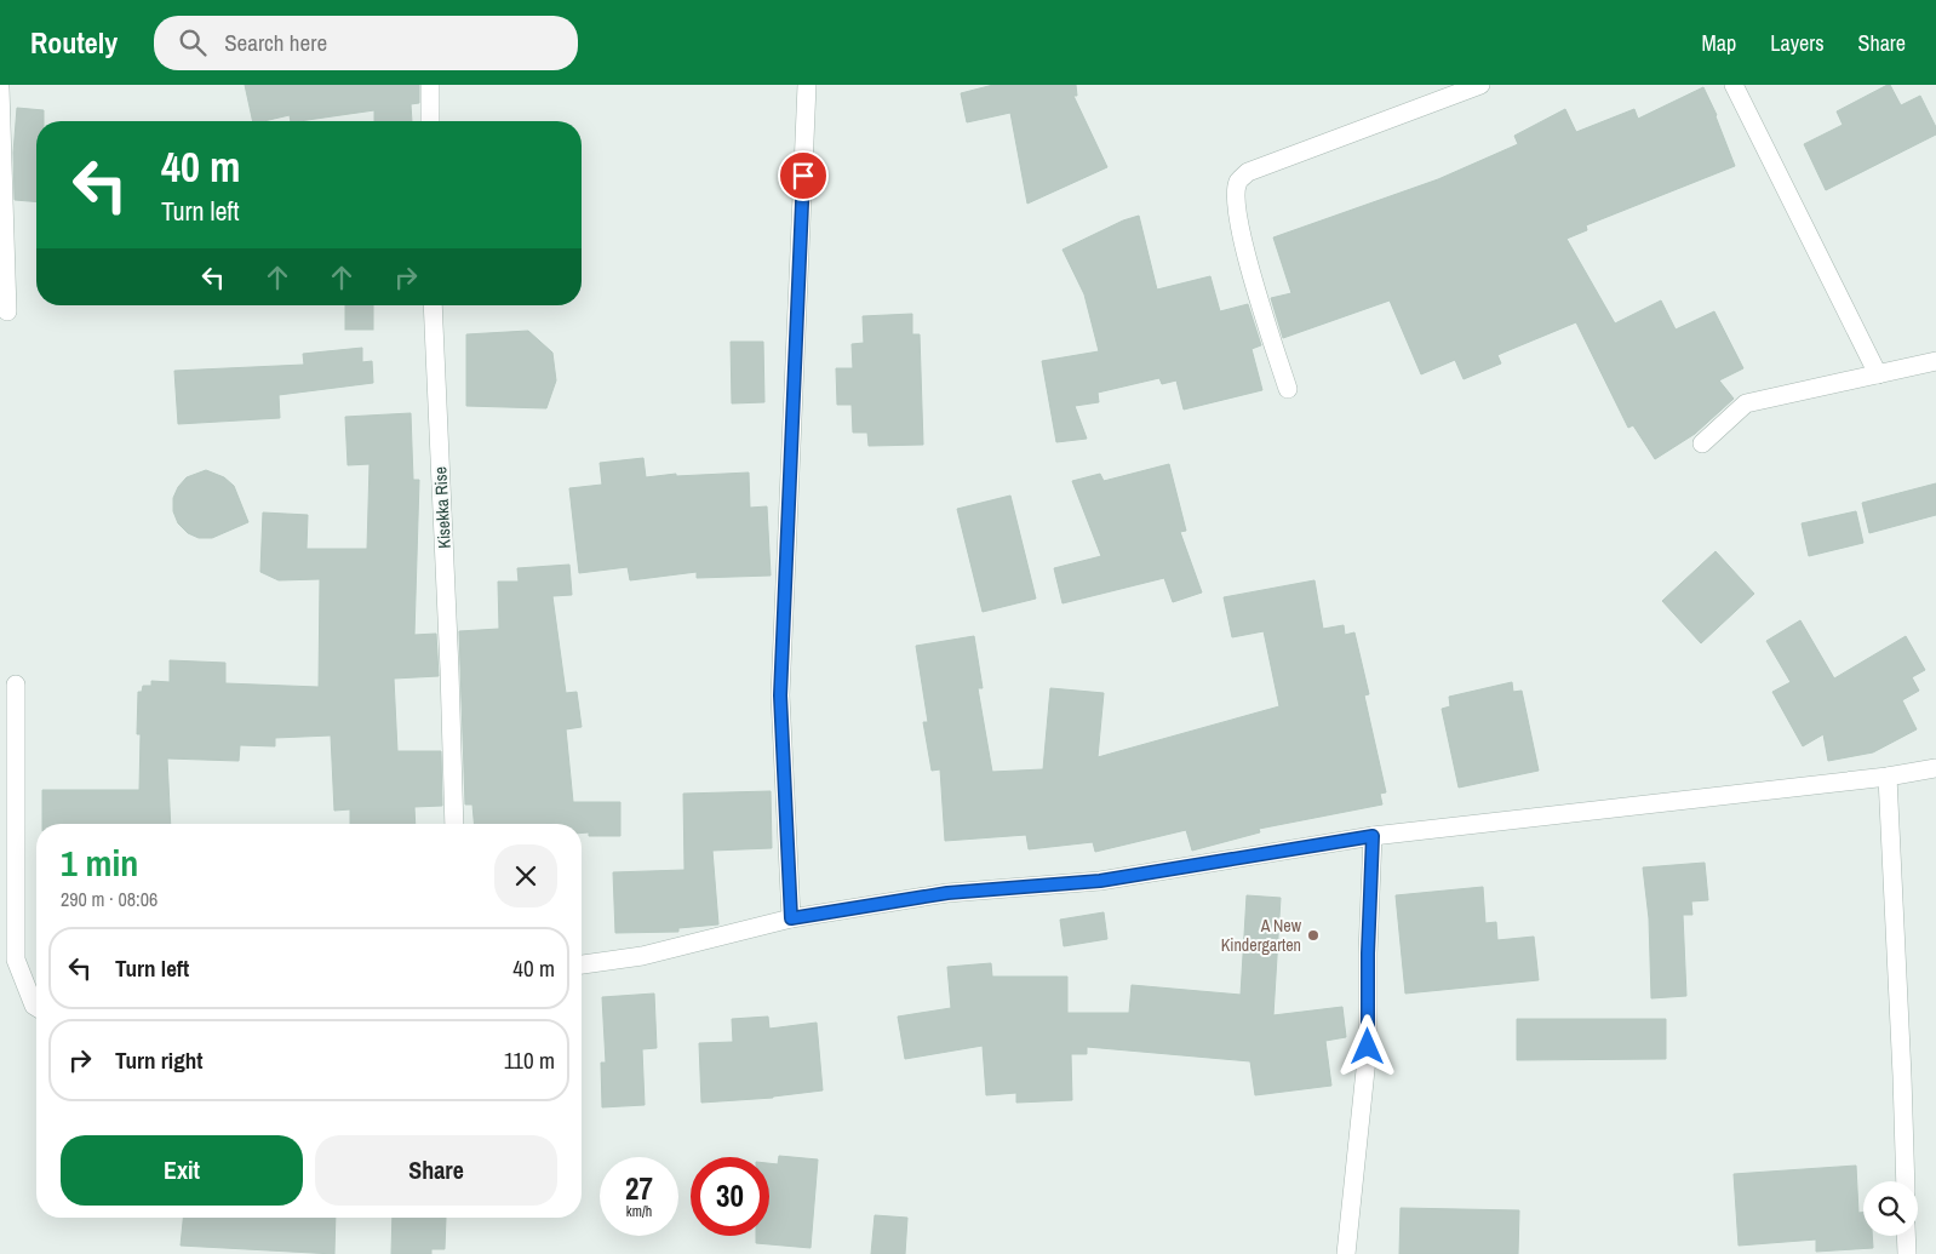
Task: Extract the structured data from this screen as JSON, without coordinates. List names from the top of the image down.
{
  "streets": {
    "street": ["Kisekka Rise"]
  },
  "places": ["A New Kindergarten"],
  "page": {
    "header": "Routely",
    "search": "Search here",
    "nav": ["Map", "Layers", "Share"],
    "turn": ["40 m", "Turn left"],
    "heading": ["1 min", "290 m · 08:06"],
    "list": [
      {
        "name": "Turn left",
        "value": "40 m"
      },
      {
        "name": "Turn right",
        "value": "110 m"
      }
    ],
    "buttons": ["Exit", "Share"],
    "speed": "27 km/h",
    "limit": "30"
  }
}
